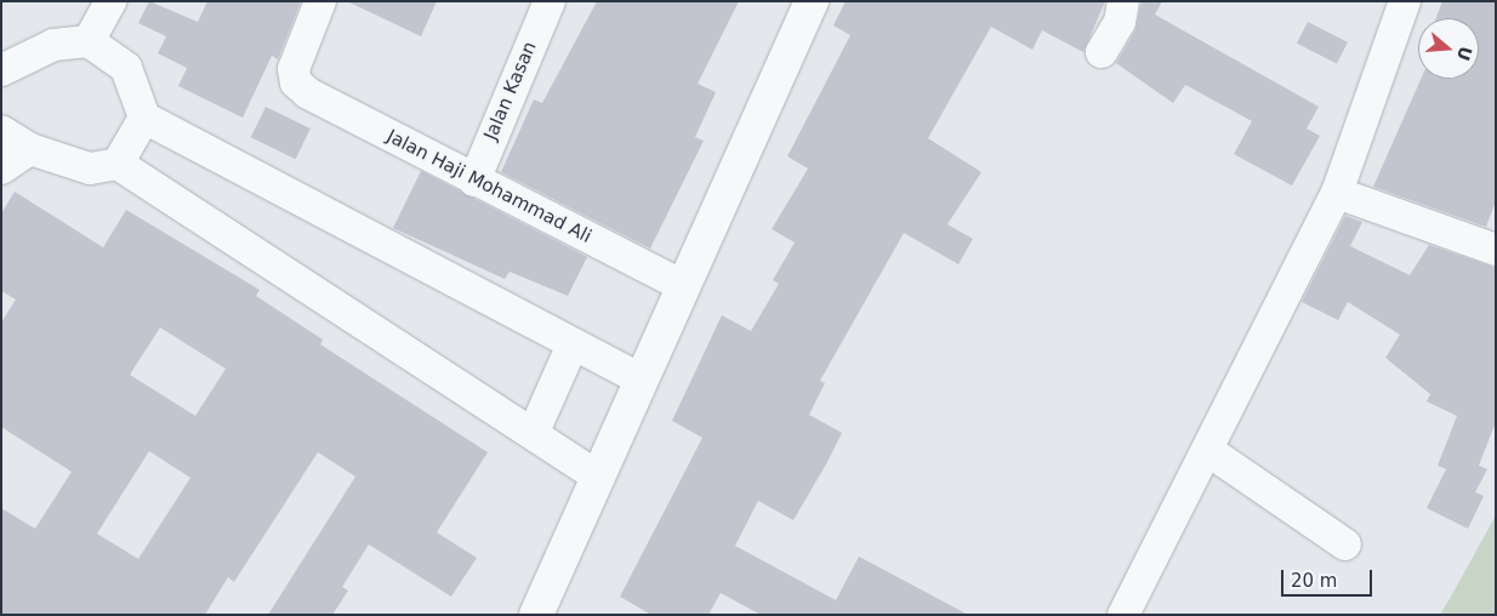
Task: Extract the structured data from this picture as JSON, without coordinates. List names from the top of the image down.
{
  "streets": {
    "street": ["Jalan Kasan", "Jalan Haji Mohammad Ali"]
  },
  "crossings": [
    ["Jalan Kasan", "Jalan Haji Mohammad Ali"]
  ],
  "scale_bar": "20 m",
  "north": "right"
}
